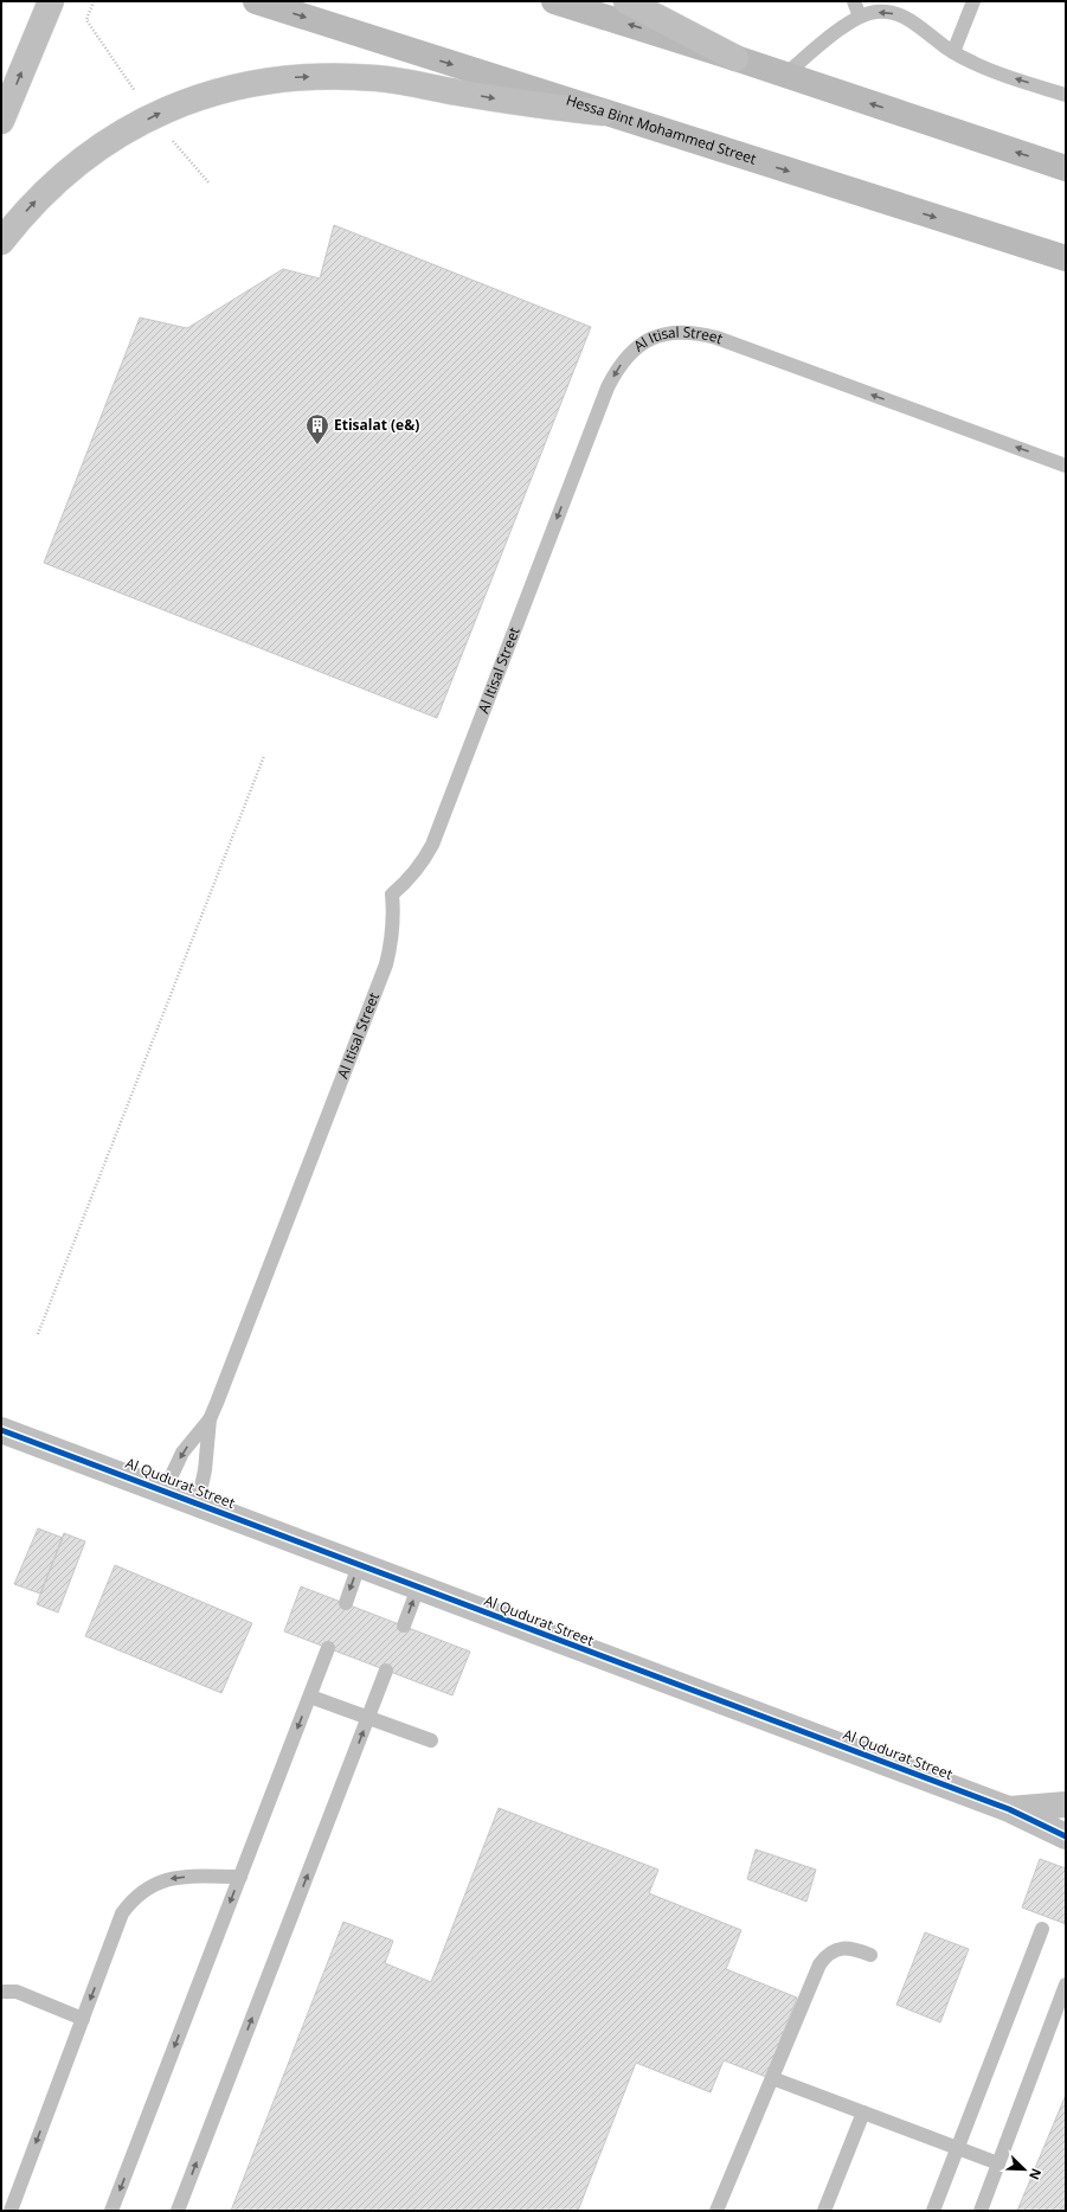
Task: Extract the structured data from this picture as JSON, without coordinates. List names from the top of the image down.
{
  "streets": {
    "main road": ["Hessa Bint Mohammed Street"],
    "street": ["Al Qudurat Street"],
    "lane": ["Al Itisal Street"]
  },
  "crossings": [
    ["Al Itisal Street", "Al Qudurat Street"]
  ],
  "one_way": ["Al Itisal Street"],
  "places": {
    "building": ["Etisalat (e&)"]
  },
  "north": "bottom right"
}
